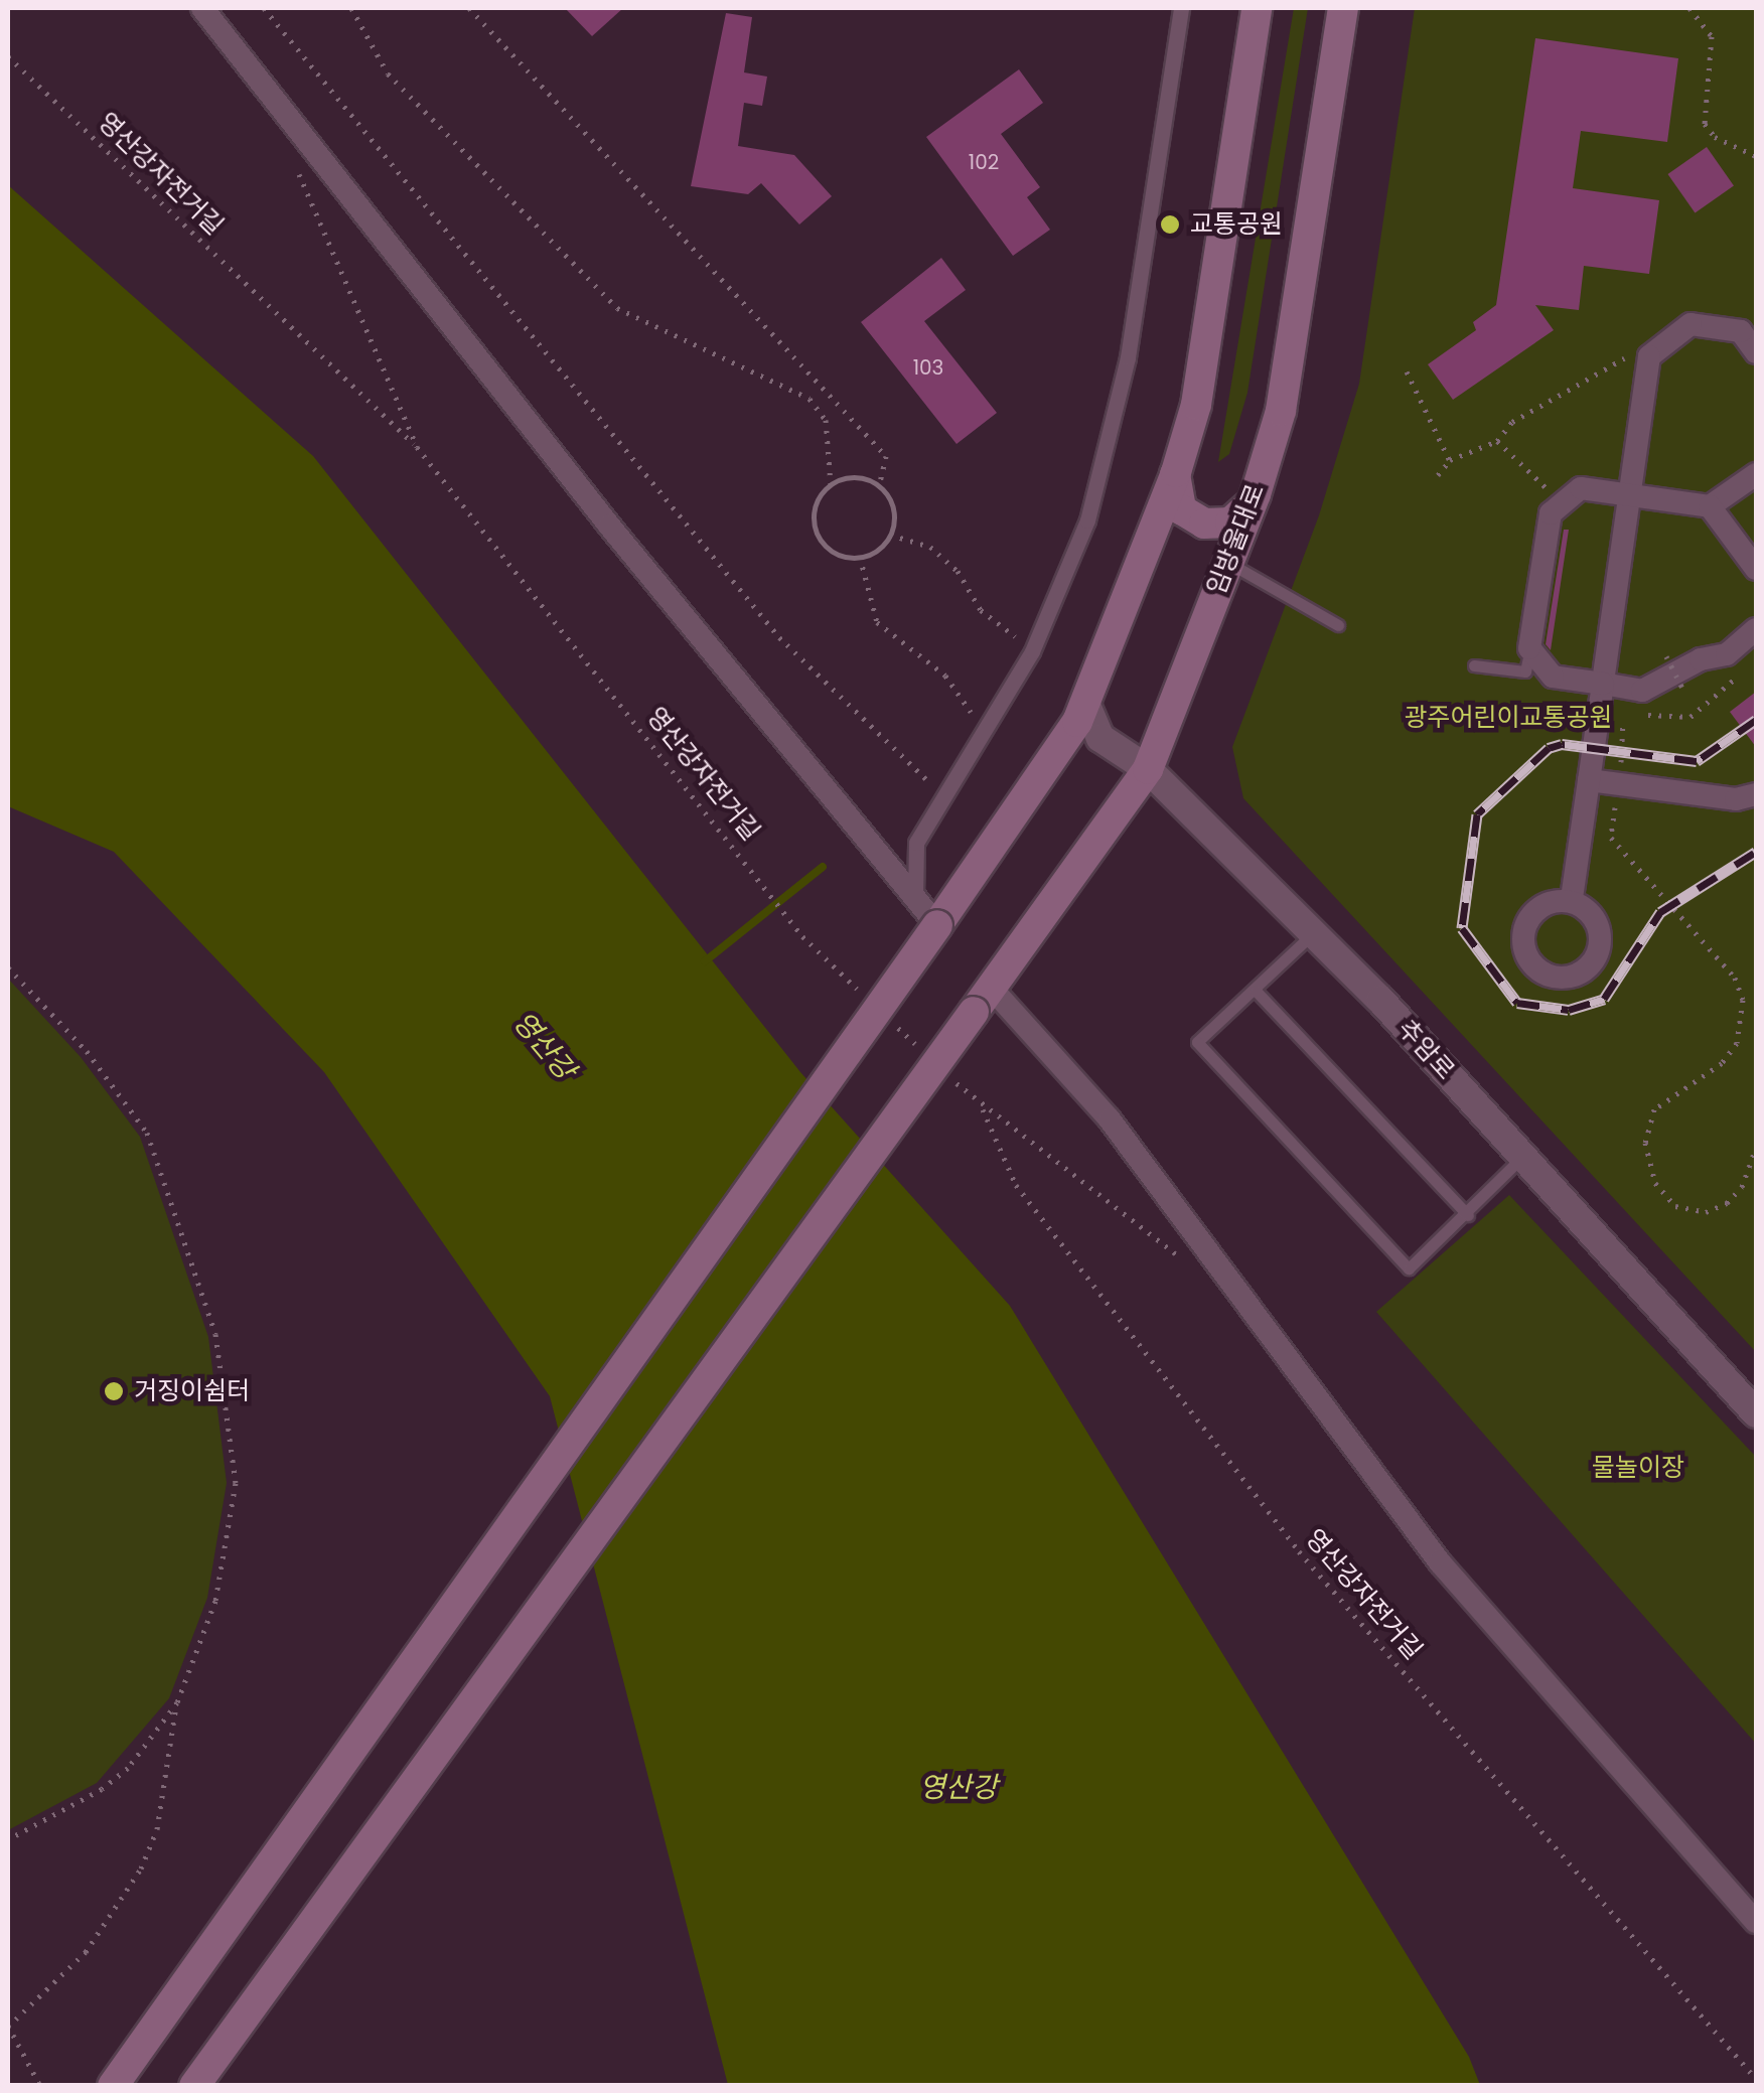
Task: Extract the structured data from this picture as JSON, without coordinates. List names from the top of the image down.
{
  "streets": {
    "main road": ["임방울대로"],
    "street": ["추암로"],
    "path": ["영산강자전거길"]
  },
  "crossings": [
    ["임방울대로", "추암로"]
  ],
  "water": ["영산강"],
  "parks": ["광주어린이교통공원", "물놀이장"],
  "places": ["교통공원", "거징이쉼터"],
  "house_numbers": ["102", "103"]
}
